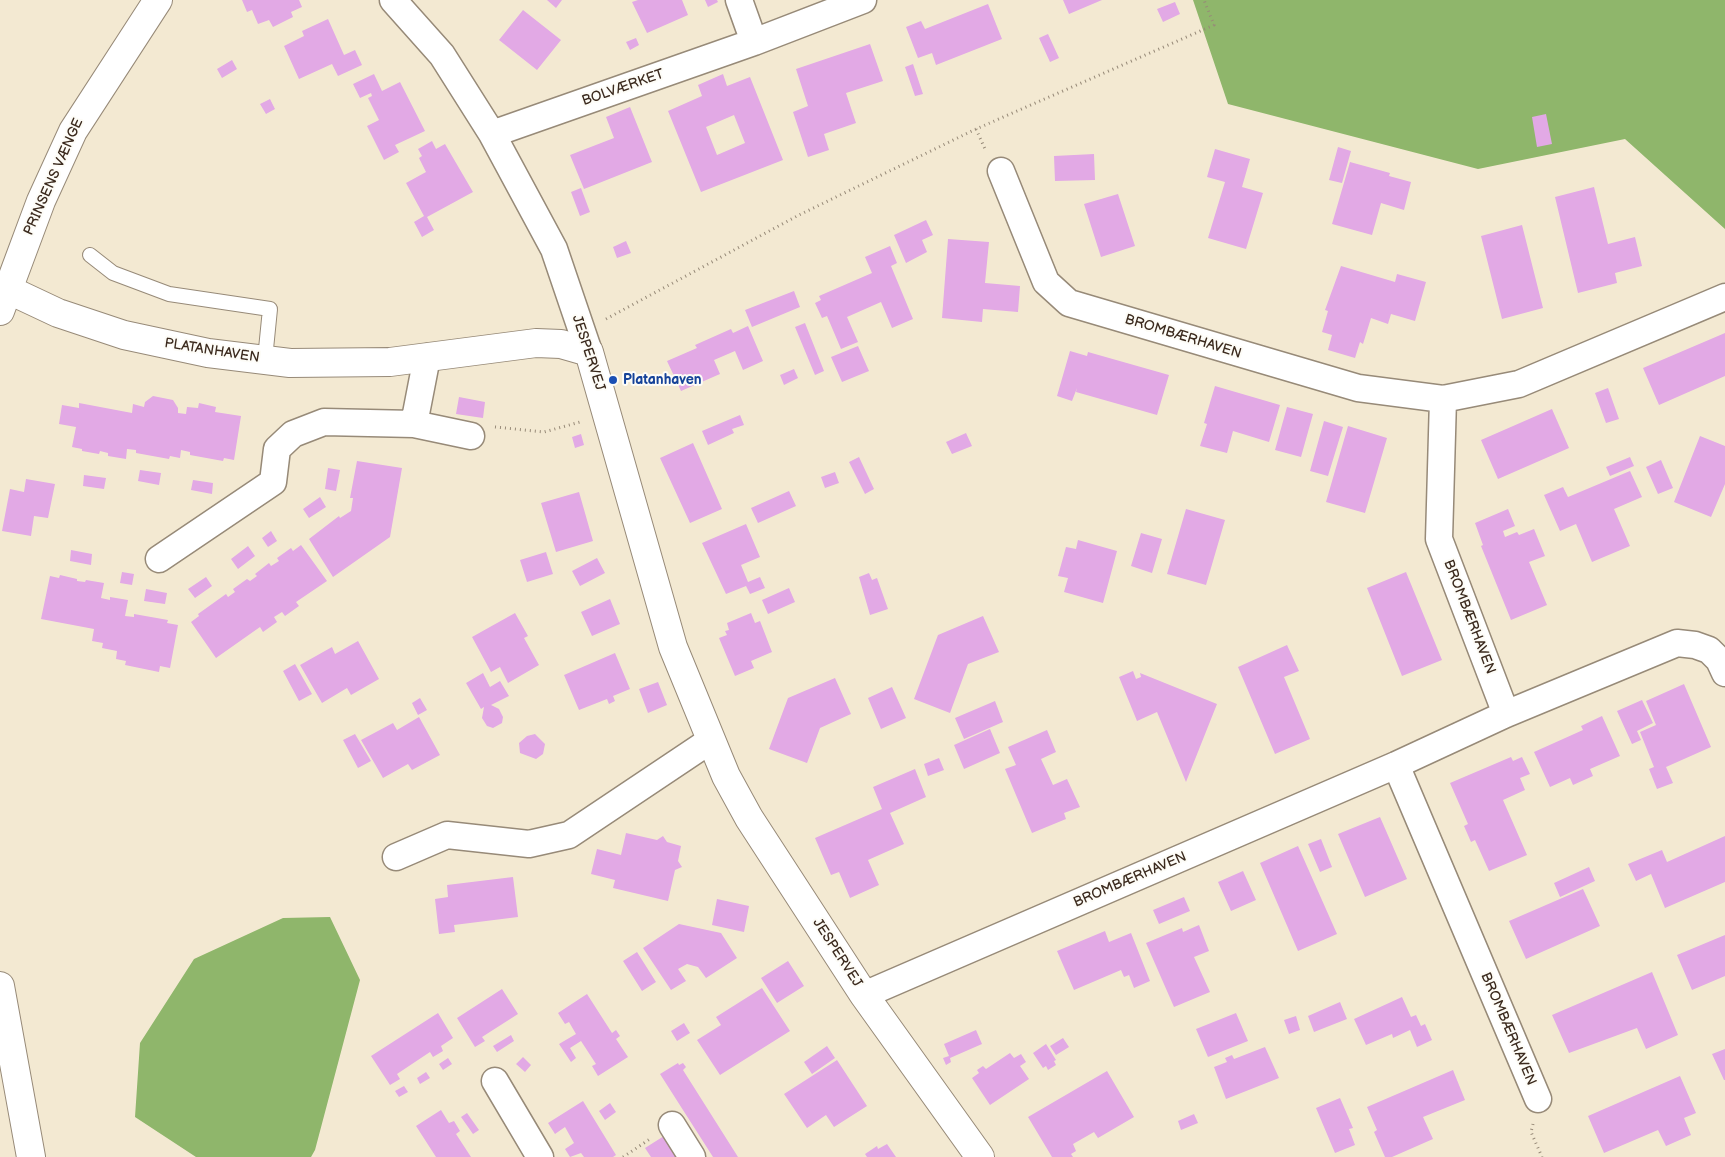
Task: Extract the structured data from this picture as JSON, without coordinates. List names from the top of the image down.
{
  "streets": {
    "street": [
      "BOLVÆRKET",
      "PRINSENS VÆNGE",
      "BROMBÆRHAVEN",
      "PLATANHAVEN",
      "JESPERVEJ"
    ]
  },
  "crossings": [
    ["BOLVÆRKET", "JESPERVEJ"],
    ["PRINSENS VÆNGE", "PLATANHAVEN"],
    ["BROMBÆRHAVEN", "JESPERVEJ"],
    ["PLATANHAVEN", "JESPERVEJ"]
  ],
  "places": ["Platanhaven"]
}
